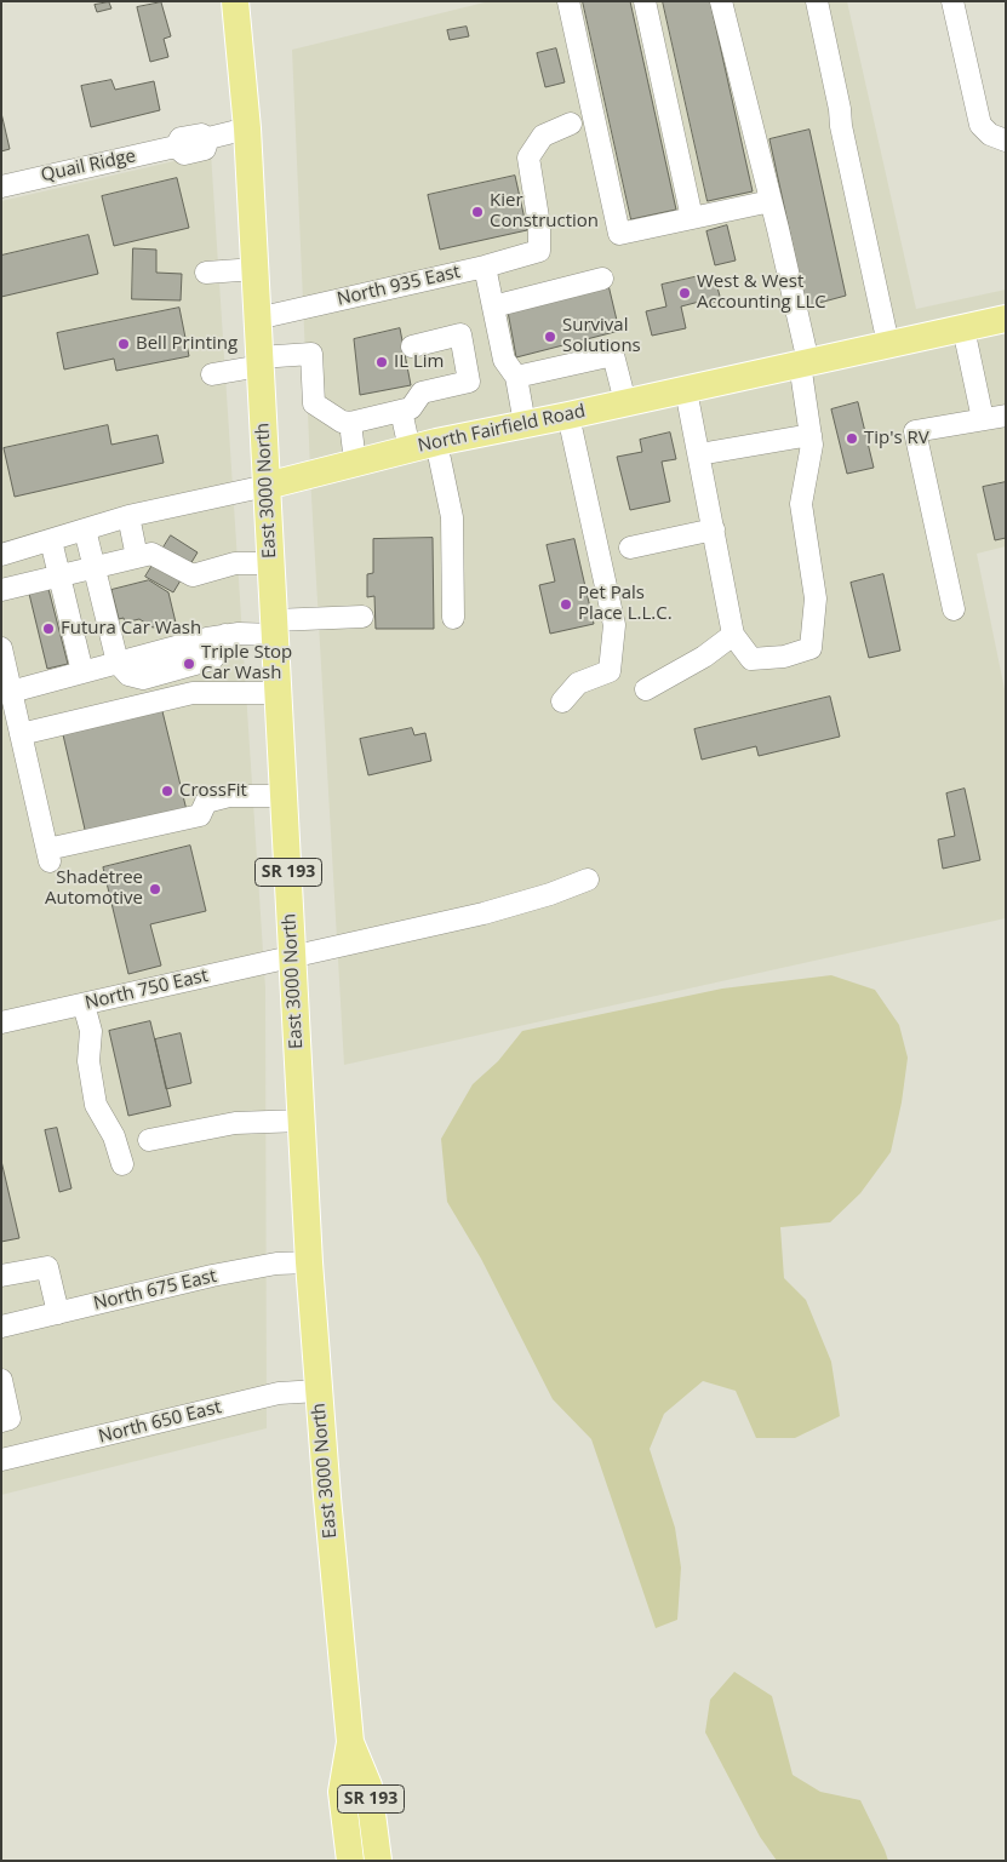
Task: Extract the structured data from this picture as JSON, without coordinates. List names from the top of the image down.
{
  "streets": {
    "main road": ["North Fairfield Road", "East 3000 North", "SR 193"],
    "street": [
      "Quail Ridge",
      "North 935 East",
      "North 750 East",
      "North 675 East",
      "North 650 East"
    ]
  },
  "crossings": [
    ["Quail Ridge", "East 3000 North"],
    ["North 935 East", "East 3000 North"],
    ["North Fairfield Road", "East 3000 North"],
    ["East 3000 North", "North 750 East"],
    ["East 3000 North", "North 675 East"],
    ["East 3000 North", "North 650 East"]
  ],
  "places": [
    "Kier Construction",
    "West & West Accounting LLC",
    "Survival Solutions",
    "Bell Printing",
    "IL Lim",
    "Tip's RV",
    "Pet Pals Place L.L.C.",
    "Futura Car Wash",
    "Triple Stop Car Wash",
    "CrossFit",
    "Shadetree Automotive"
  ]
}
